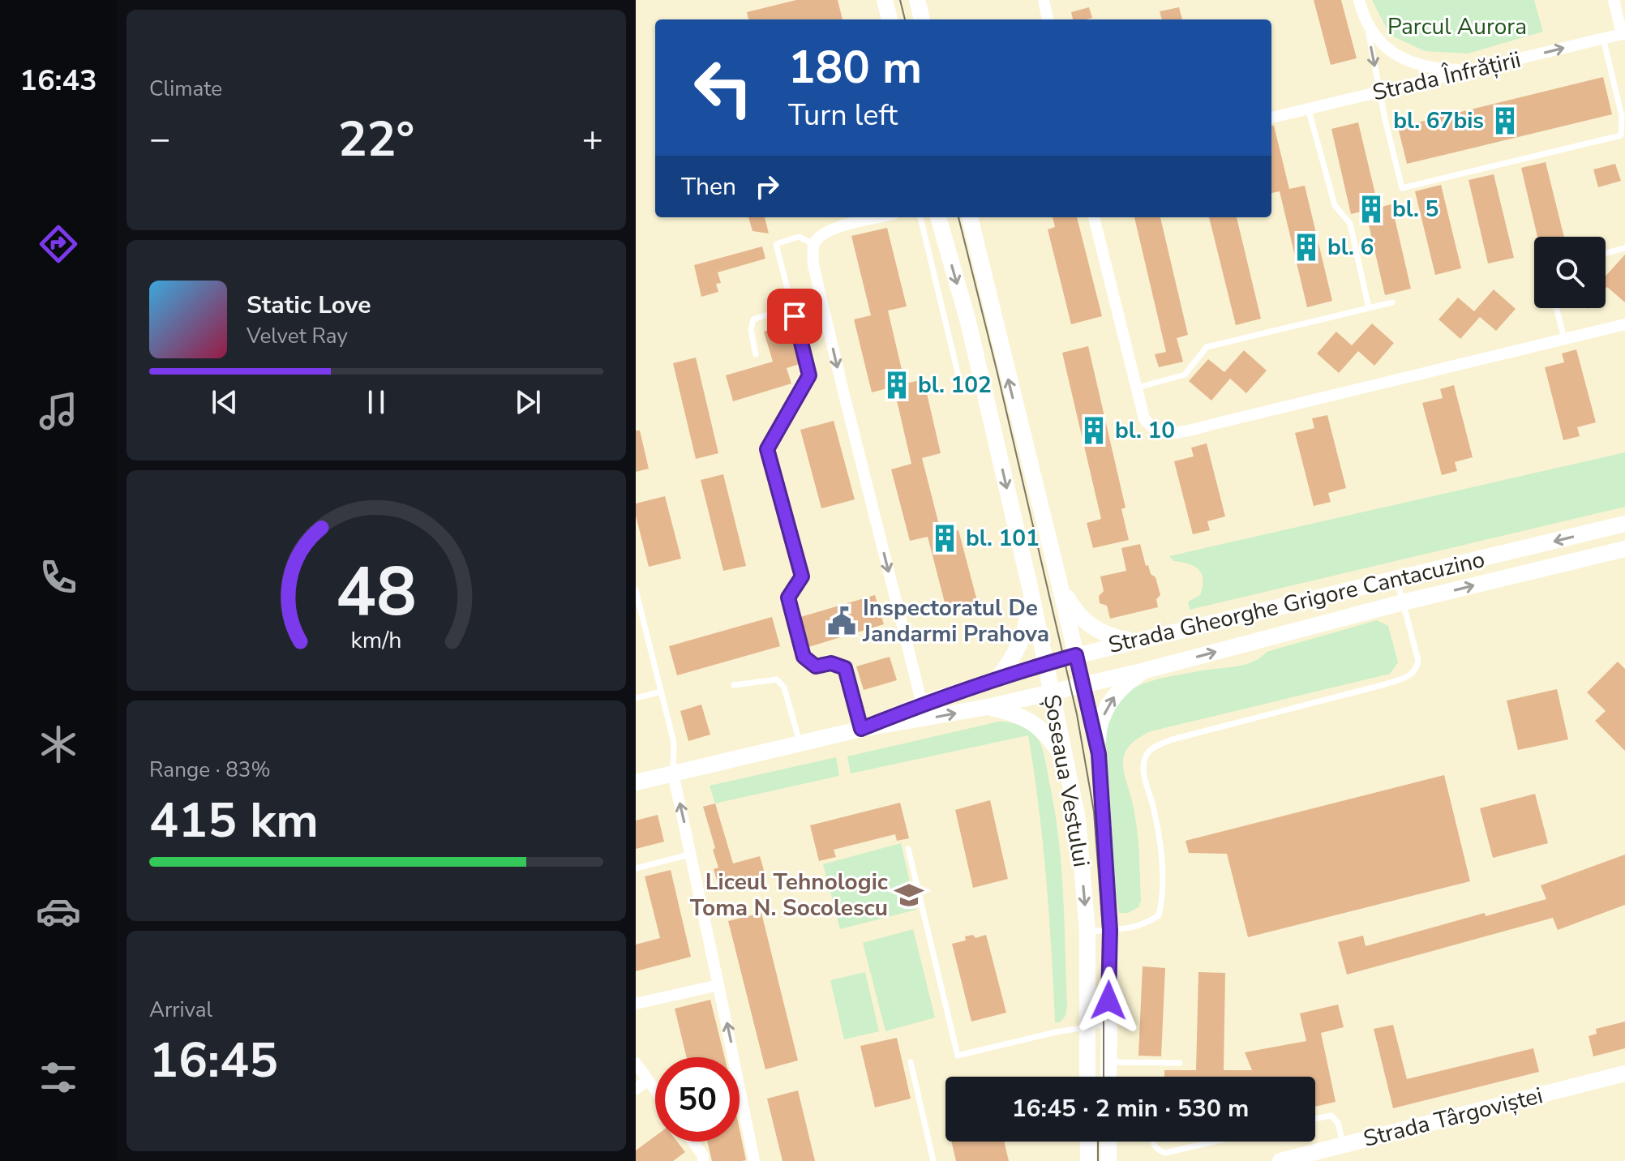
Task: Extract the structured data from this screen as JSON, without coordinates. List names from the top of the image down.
{
  "streets": {
    "main road": ["Strada Gheorghe Grigore Cantacuzino", "Șoseaua Vestului", "Strada Târgoviștei"],
    "street": ["Strada Înfrățirii"]
  },
  "crossings": [
    ["Strada Gheorghe Grigore Cantacuzino", "Șoseaua Vestului"]
  ],
  "one_way": ["Strada Înfrățirii"],
  "parks": ["Parcul Aurora"],
  "places": {
    "building": [
      "bl. 67bis",
      "bl. 5",
      "bl. 6",
      "bl. 102",
      "bl. 10",
      "bl. 101"
    ],
    "public building": ["Inspectoratul De Jandarmi Prahova"],
    "school or university": ["Liceul Tehnologic Toma N. Socolescu"]
  },
  "page": {
    "tabs": "16:43",
    "tile": [
      "Climate",
      ["Range · 83%", "415 km"],
      ["Arrival", "16:45"]
    ],
    "turn": ["180 m", "Turn left"],
    "heat": ["−", "22°", "+"],
    "then": "Then",
    "song": ["Static Love", "Velvet Ray"],
    "limit": "50",
    "trip": "16:45 · 2 min · 530 m",
    "gauge": ["48", "km/h"]
  }
}
